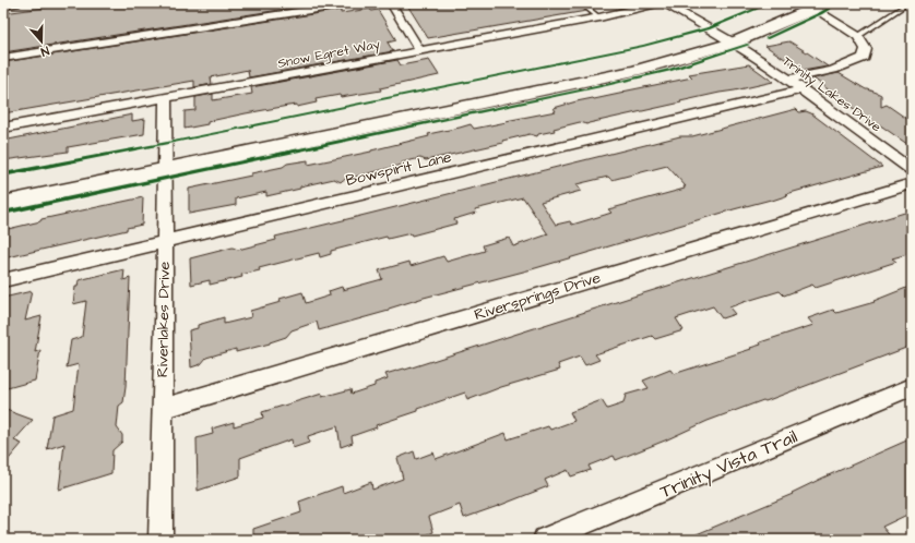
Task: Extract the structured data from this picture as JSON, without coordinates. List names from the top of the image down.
{
  "streets": {
    "street": [
      "Snow Egret Way",
      "Trinity Lakes Drive",
      "Bowspirit Lane",
      "Riversprings Drive",
      "Riverlakes Drive",
      "Trinity Vista Trail"
    ]
  },
  "crossings": [
    ["Snow Egret Way", "Riverlakes Drive"],
    ["Trinity Lakes Drive", "Bowspirit Lane"],
    ["Bowspirit Lane", "Riverlakes Drive"],
    ["Riversprings Drive", "Riverlakes Drive"]
  ],
  "north": "bottom"
}
